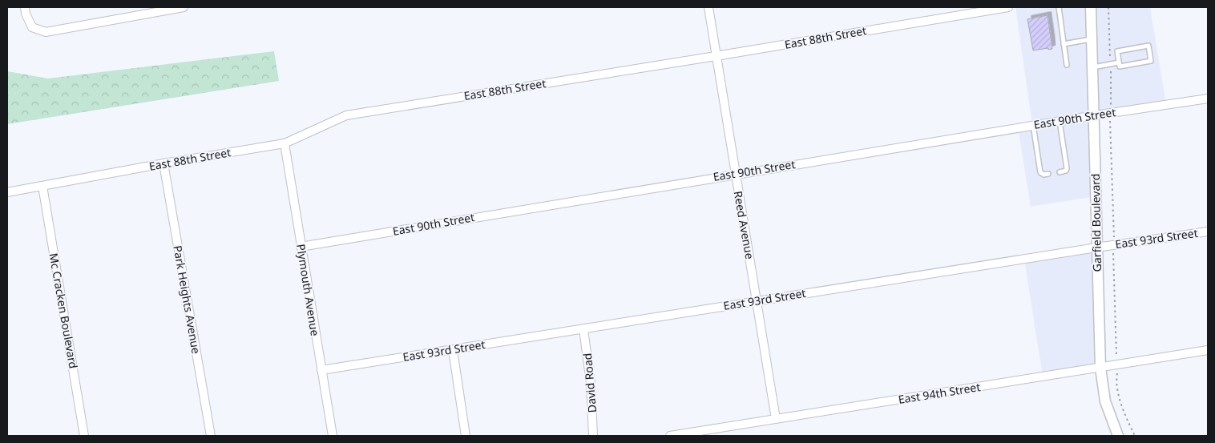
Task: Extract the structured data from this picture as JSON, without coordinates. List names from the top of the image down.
{
  "streets": {
    "street": [
      "East 88th Street",
      "East 90th Street",
      "Garfield Boulevard",
      "Reed Avenue",
      "East 93rd Street",
      "Plymouth Avenue",
      "Park Heights Avenue",
      "Mc Cracken Boulevard",
      "David Road",
      "East 94th Street"
    ]
  },
  "crossings": [
    ["East 88th Street", "Reed Avenue"],
    ["East 88th Street", "Plymouth Avenue"],
    ["East 88th Street", "Park Heights Avenue"],
    ["East 88th Street", "Mc Cracken Boulevard"],
    ["East 90th Street", "Garfield Boulevard"],
    ["East 90th Street", "Reed Avenue"],
    ["East 90th Street", "Plymouth Avenue"],
    ["Garfield Boulevard", "East 93rd Street"],
    ["Garfield Boulevard", "East 94th Street"],
    ["Reed Avenue", "East 93rd Street"],
    ["Reed Avenue", "East 94th Street"],
    ["East 93rd Street", "Plymouth Avenue"],
    ["East 93rd Street", "David Road"]
  ]
}
